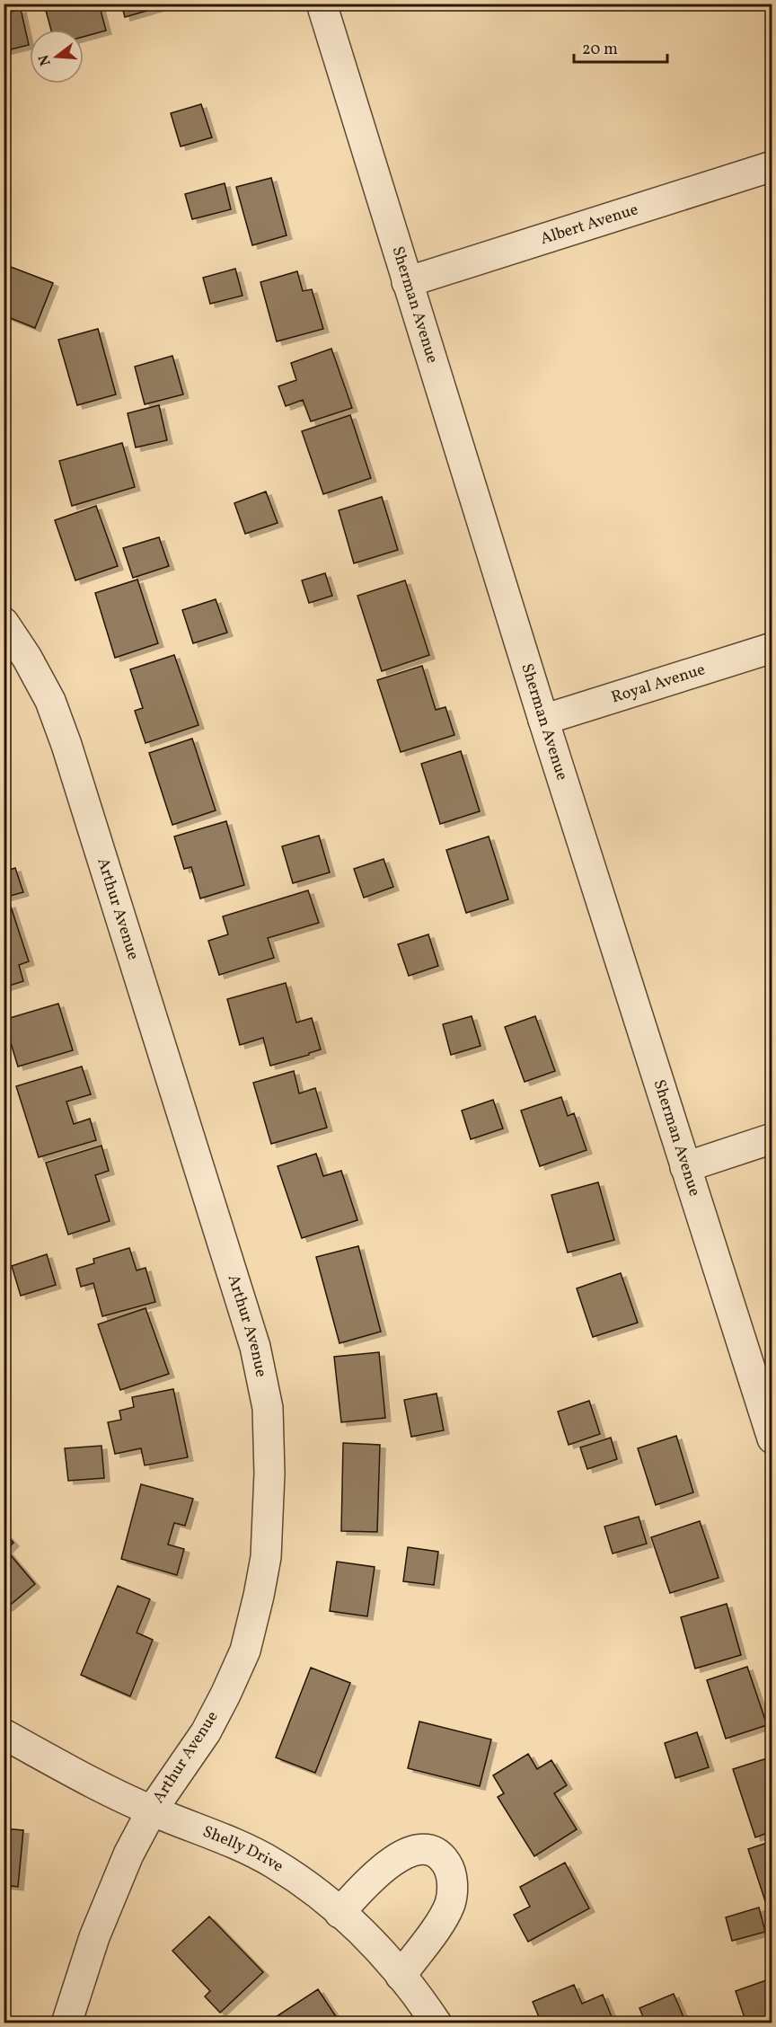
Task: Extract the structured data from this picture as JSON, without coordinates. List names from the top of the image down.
{
  "streets": {
    "street": [
      "Albert Avenue",
      "Sherman Avenue",
      "Royal Avenue",
      "Arthur Avenue",
      "Shelly Drive"
    ]
  },
  "crossings": [
    ["Albert Avenue", "Sherman Avenue"],
    ["Sherman Avenue", "Royal Avenue"],
    ["Arthur Avenue", "Shelly Drive"]
  ],
  "scale_bar": "20 m",
  "north": "left"
}
